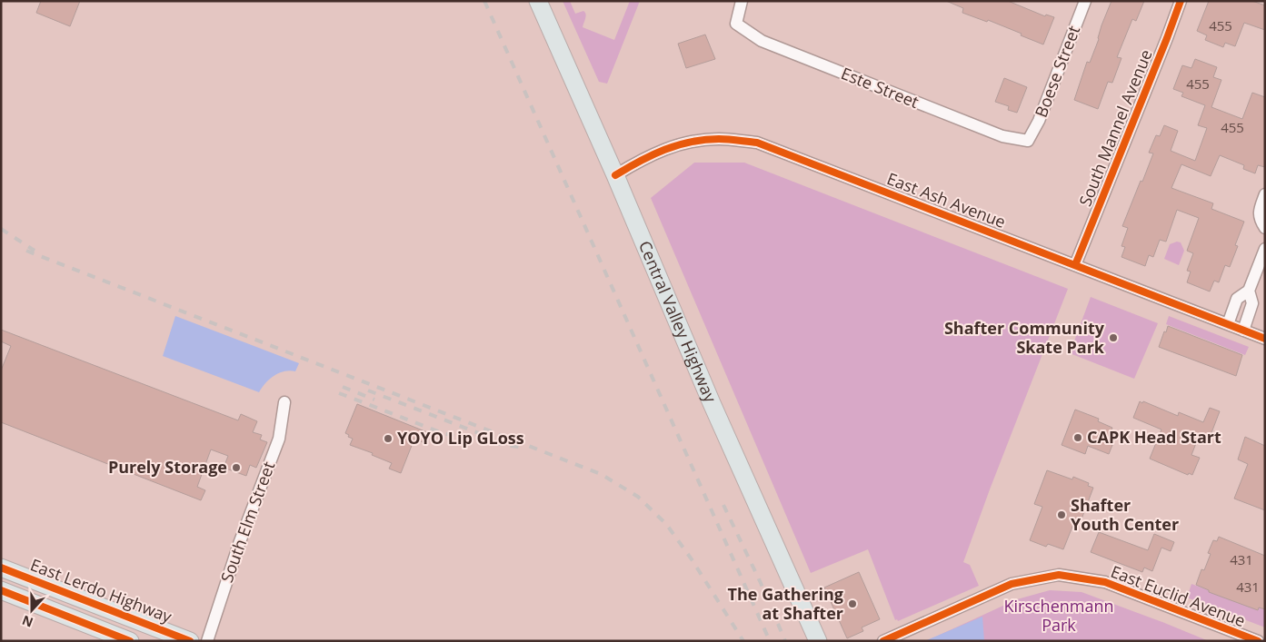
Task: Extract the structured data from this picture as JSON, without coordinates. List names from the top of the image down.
{
  "streets": {
    "main road": ["Central Valley Highway", "East Lerdo Highway"],
    "street": [
      "Boese Street",
      "Este Street",
      "South Mannel Avenue",
      "East Ash Avenue",
      "South Elm Street",
      "East Euclid Avenue"
    ]
  },
  "crossings": [
    ["Boese Street", "Este Street"],
    ["South Mannel Avenue", "East Ash Avenue"],
    ["East Ash Avenue", "Central Valley Highway"]
  ],
  "parks": ["Kirschenmann Park"],
  "places": [
    "Shafter Community Skate Park",
    "CAPK Head Start",
    "YOYO Lip GLoss",
    "Purely Storage",
    "Shafter Youth Center",
    "The Gathering at Shafter"
  ],
  "house_numbers": [
    "455",
    "455",
    "455",
    "431",
    "431"
  ],
  "north": "bottom"
}
